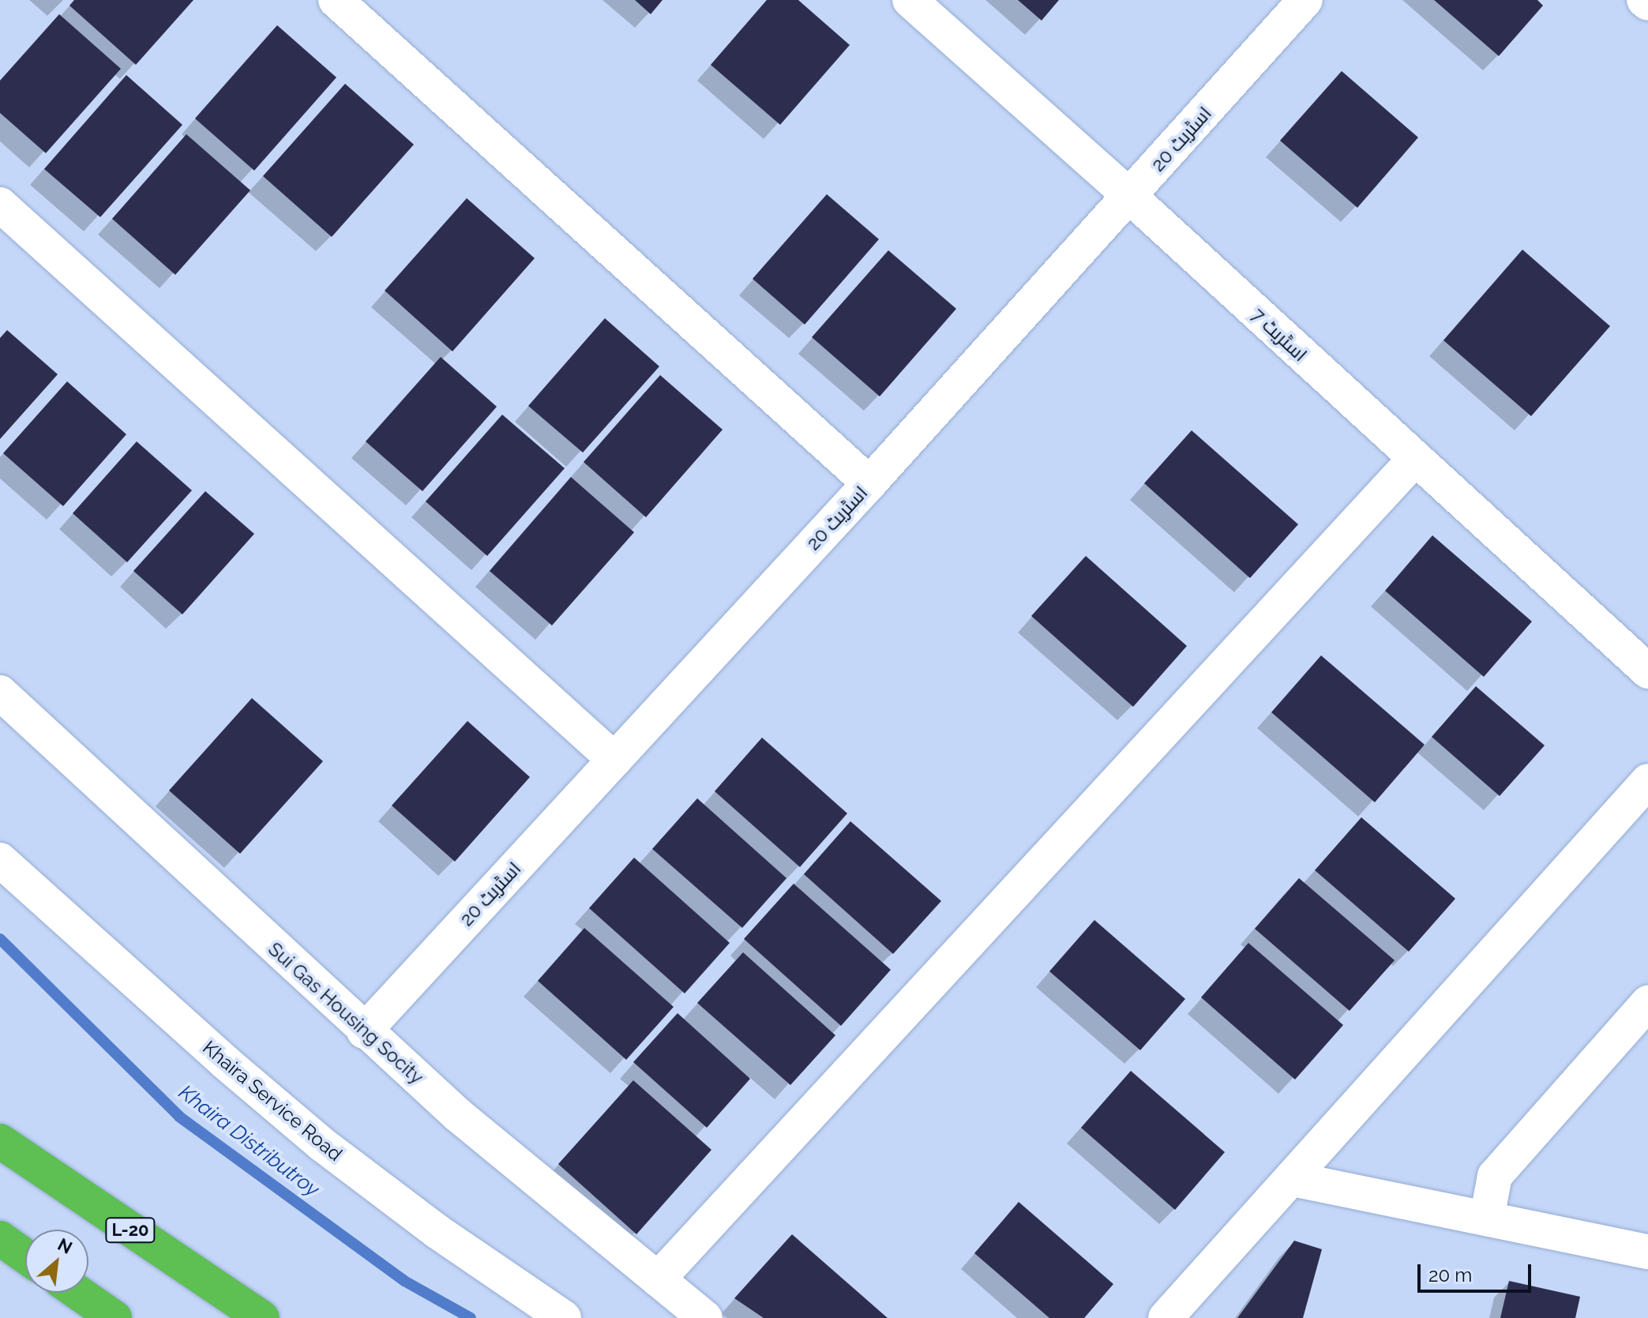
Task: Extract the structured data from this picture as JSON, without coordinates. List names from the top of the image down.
{
  "streets": {
    "highway": ["L-20"],
    "street": [
      "اسٹریٹ 20",
      "اسٹریٹ 7",
      "Sui Gas Housing Socity",
      "Khaira Service Road"
    ]
  },
  "crossings": [
    ["اسٹریٹ 20", "اسٹریٹ 7"],
    ["اسٹریٹ 20", "Sui Gas Housing Socity"]
  ],
  "water": ["Khaira Distributroy"],
  "scale_bar": "20 m",
  "north": "top right"
}
